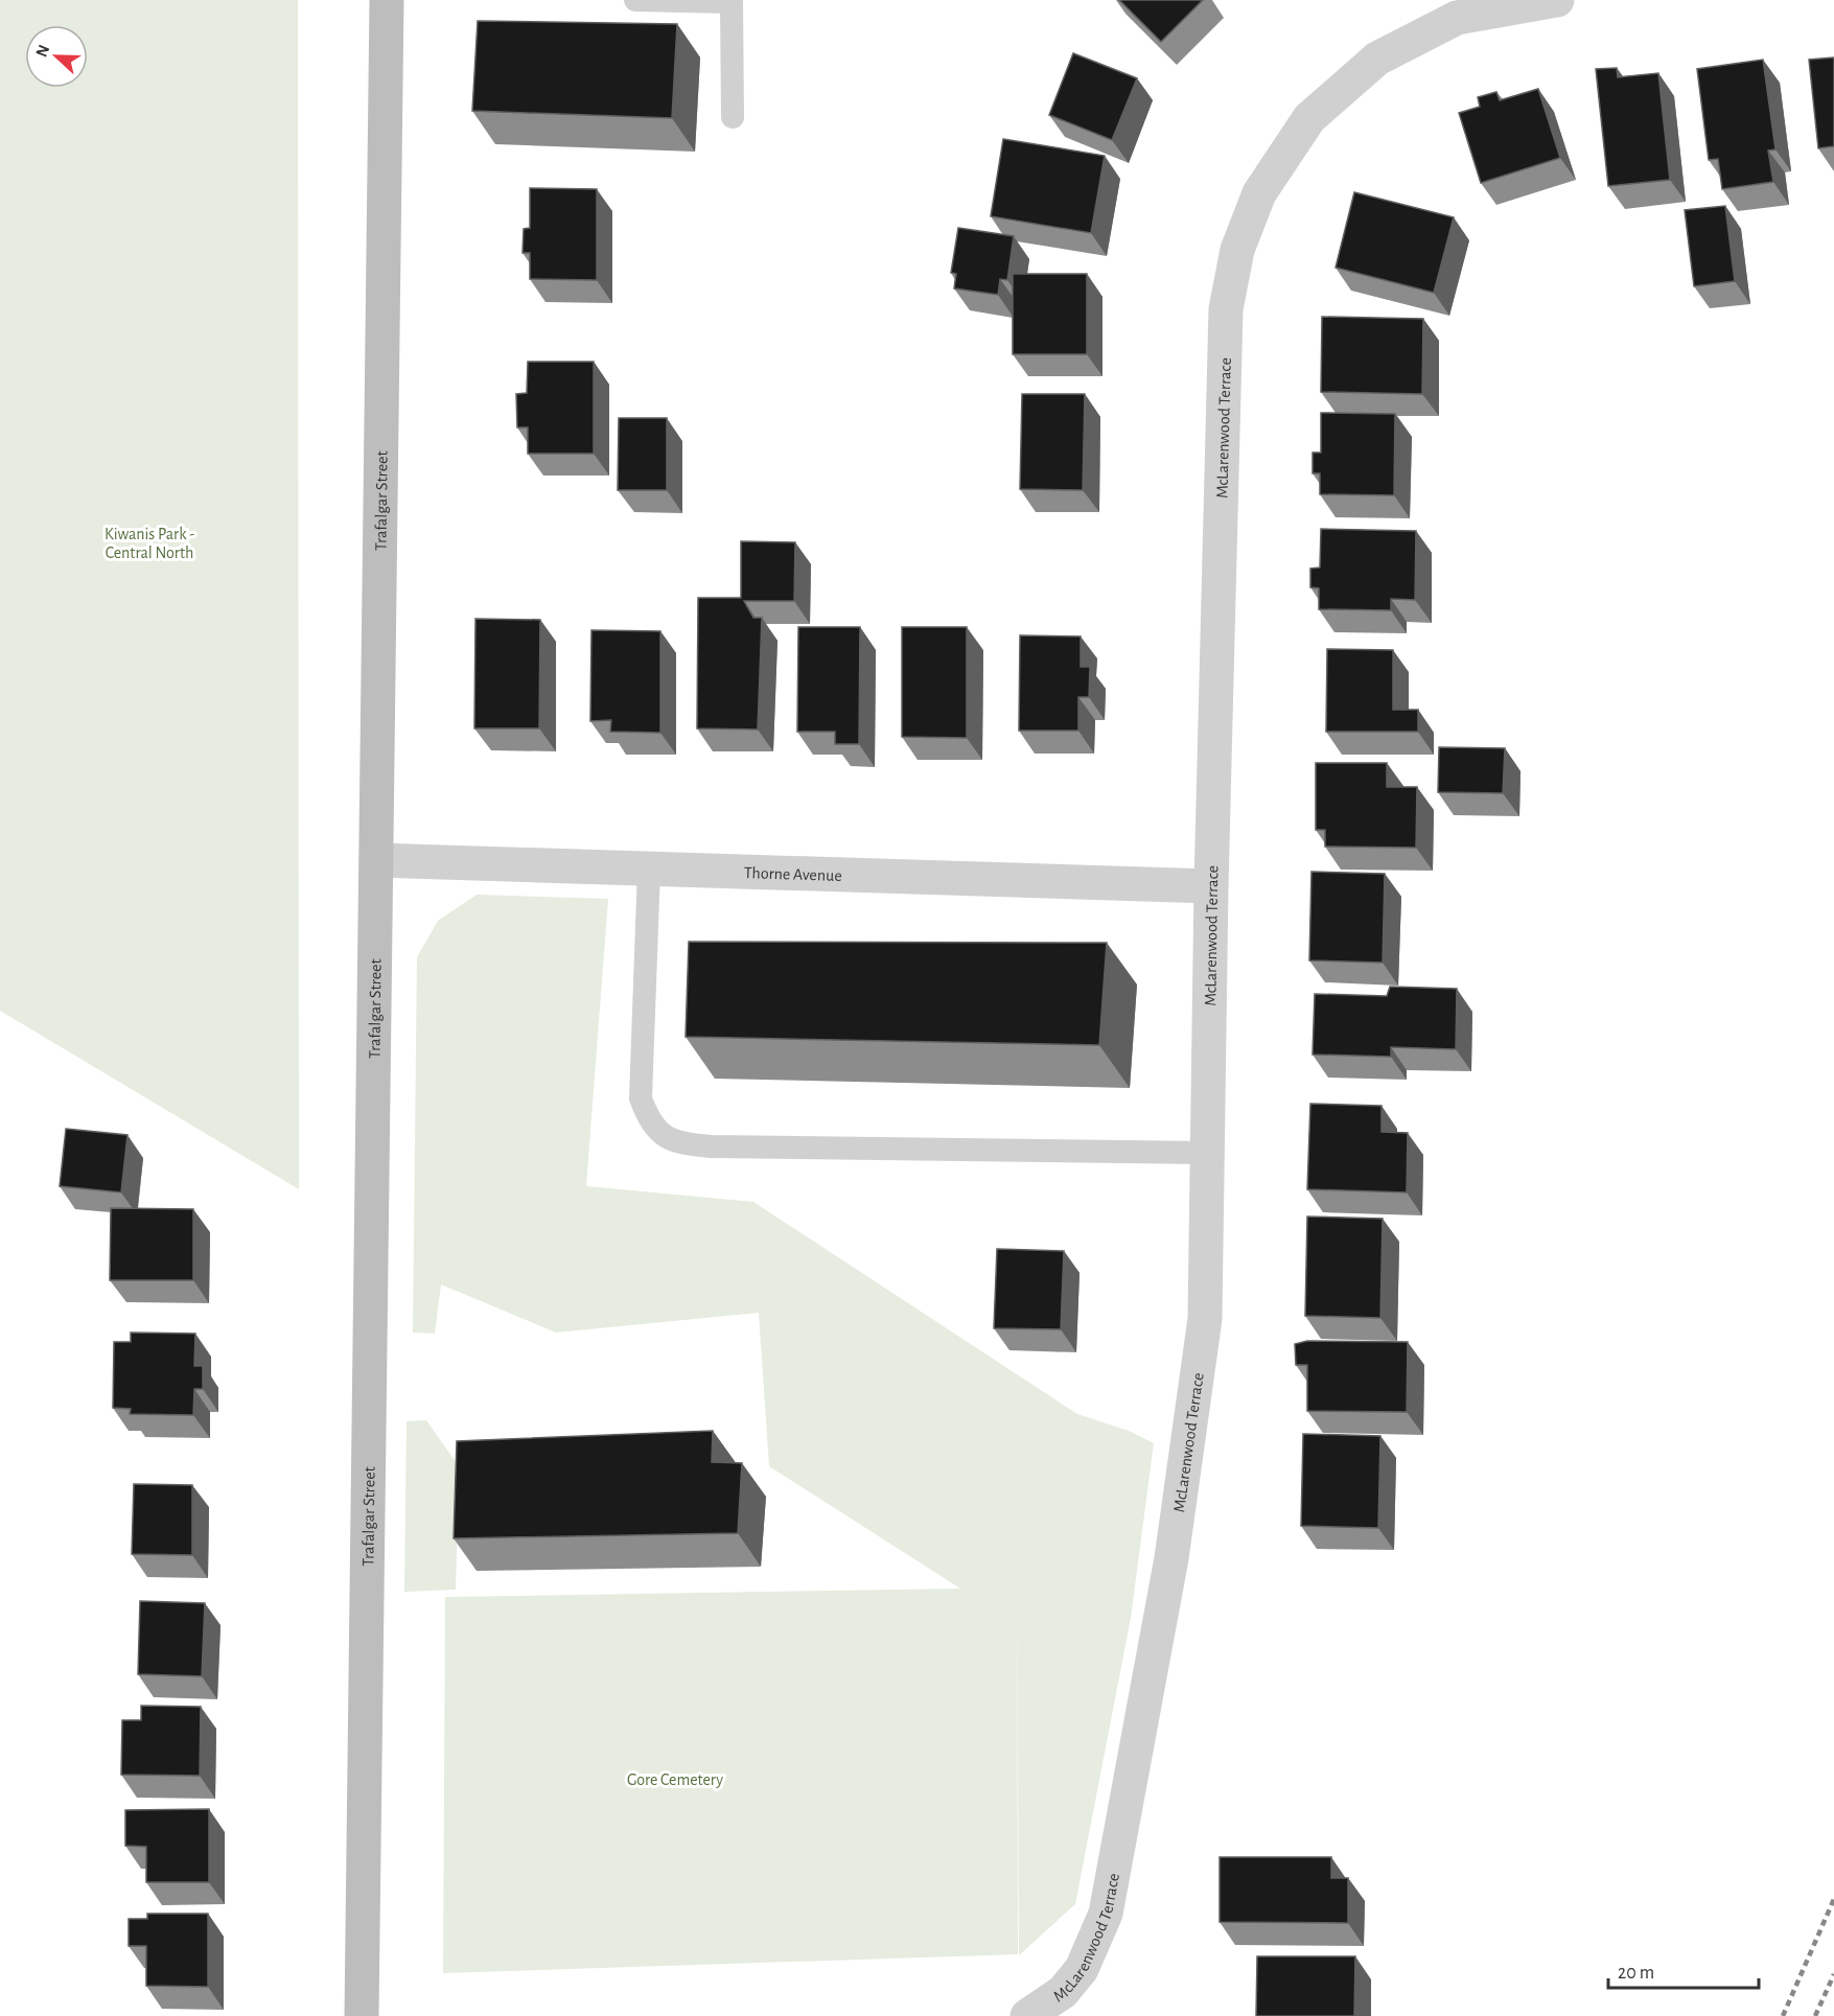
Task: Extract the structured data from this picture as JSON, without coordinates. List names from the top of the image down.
{
  "streets": {
    "main road": ["Trafalgar Street"],
    "street": ["McLarenwood Terrace", "Thorne Avenue"]
  },
  "crossings": [
    ["McLarenwood Terrace", "Thorne Avenue"],
    ["Trafalgar Street", "Thorne Avenue"]
  ],
  "parks": ["Kiwanis Park - Central North", "Gore Cemetery"],
  "scale_bar": "20 m",
  "north": "left"
}
